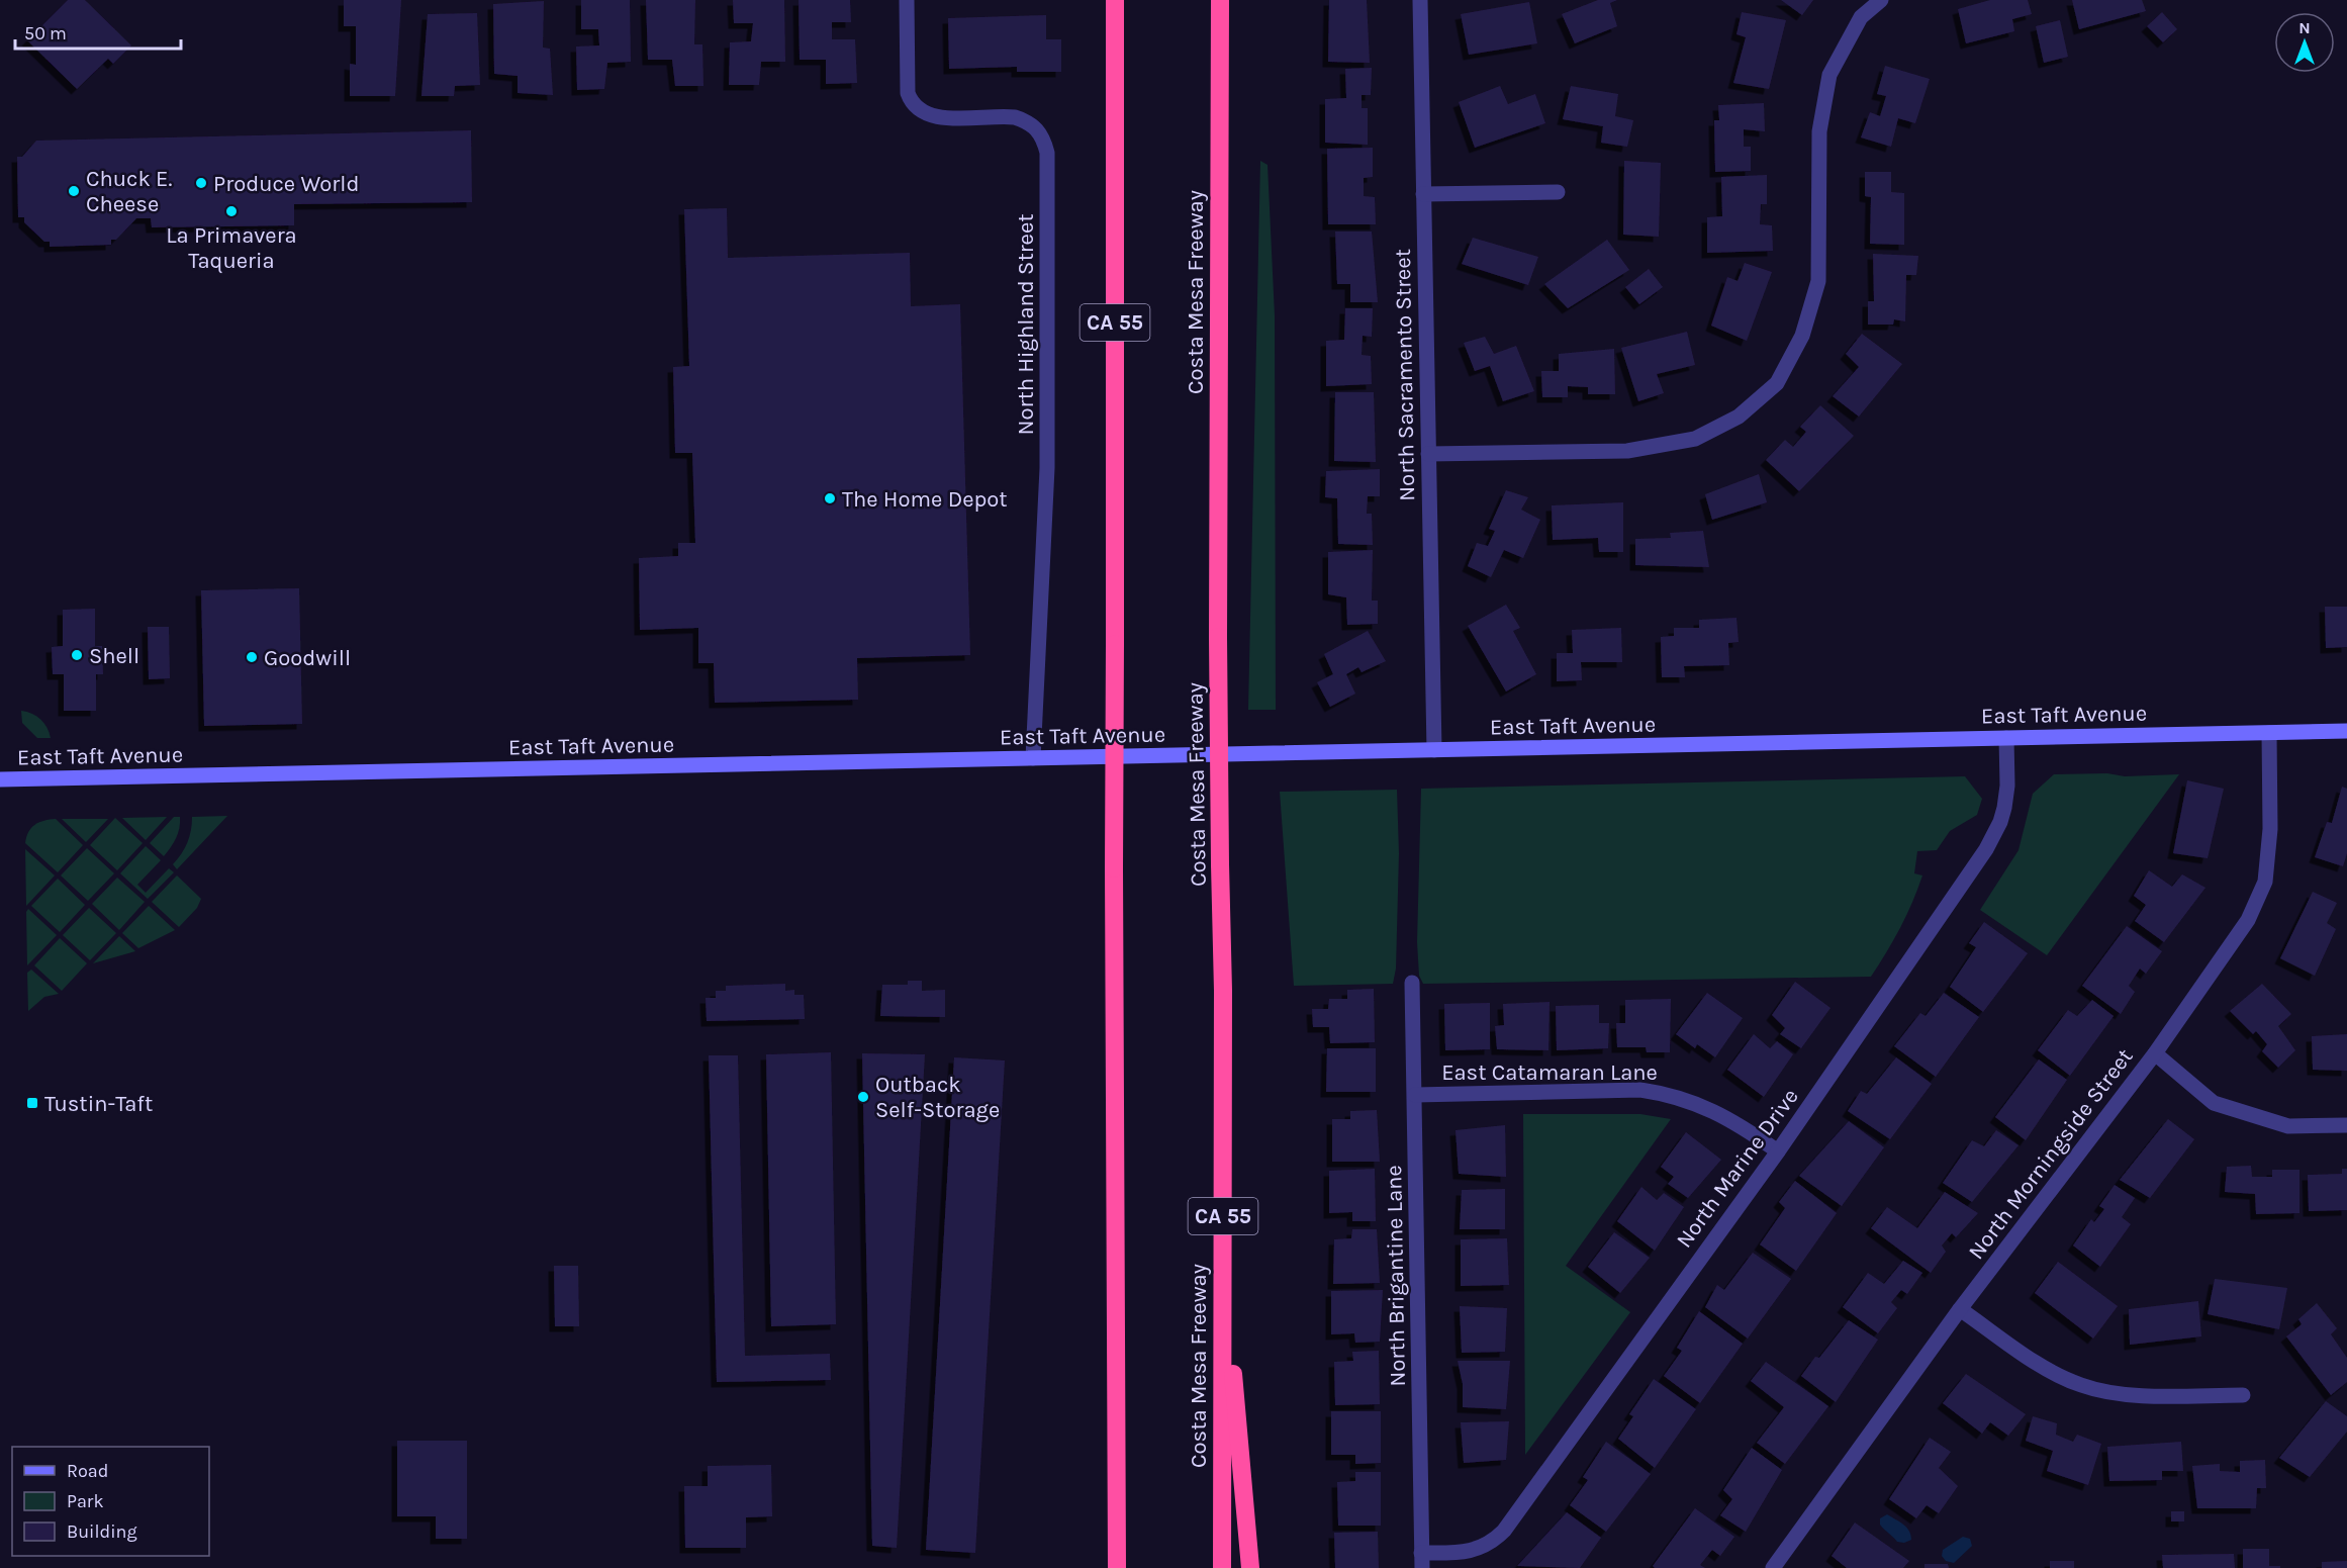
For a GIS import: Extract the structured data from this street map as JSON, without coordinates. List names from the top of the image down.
{
  "streets": {
    "highway": ["Costa Mesa Freeway", "CA 55"],
    "main road": ["East Taft Avenue"],
    "street": [
      "North Highland Street",
      "North Sacramento Street",
      "East Catamaran Lane",
      "North Morningside Street",
      "North Marine Drive",
      "North Brigantine Lane"
    ]
  },
  "crossings": [
    ["North Highland Street", "East Taft Avenue"],
    ["North Sacramento Street", "East Taft Avenue"],
    ["East Taft Avenue", "North Morningside Street"],
    ["East Taft Avenue", "North Marine Drive"],
    ["East Catamaran Lane", "North Marine Drive"],
    ["East Catamaran Lane", "North Brigantine Lane"],
    ["North Marine Drive", "North Brigantine Lane"]
  ],
  "places": {
    "other": [
      "Produce World",
      "Chuck E. Cheese",
      "La Primavera Taqueria",
      "The Home Depot",
      "Shell",
      "Goodwill",
      "Outback Self-Storage"
    ],
    "transit": ["Tustin-Taft"]
  },
  "legend": ["Road", "Park", "Building"],
  "scale_bar": "50 m",
  "north": "top"
}
